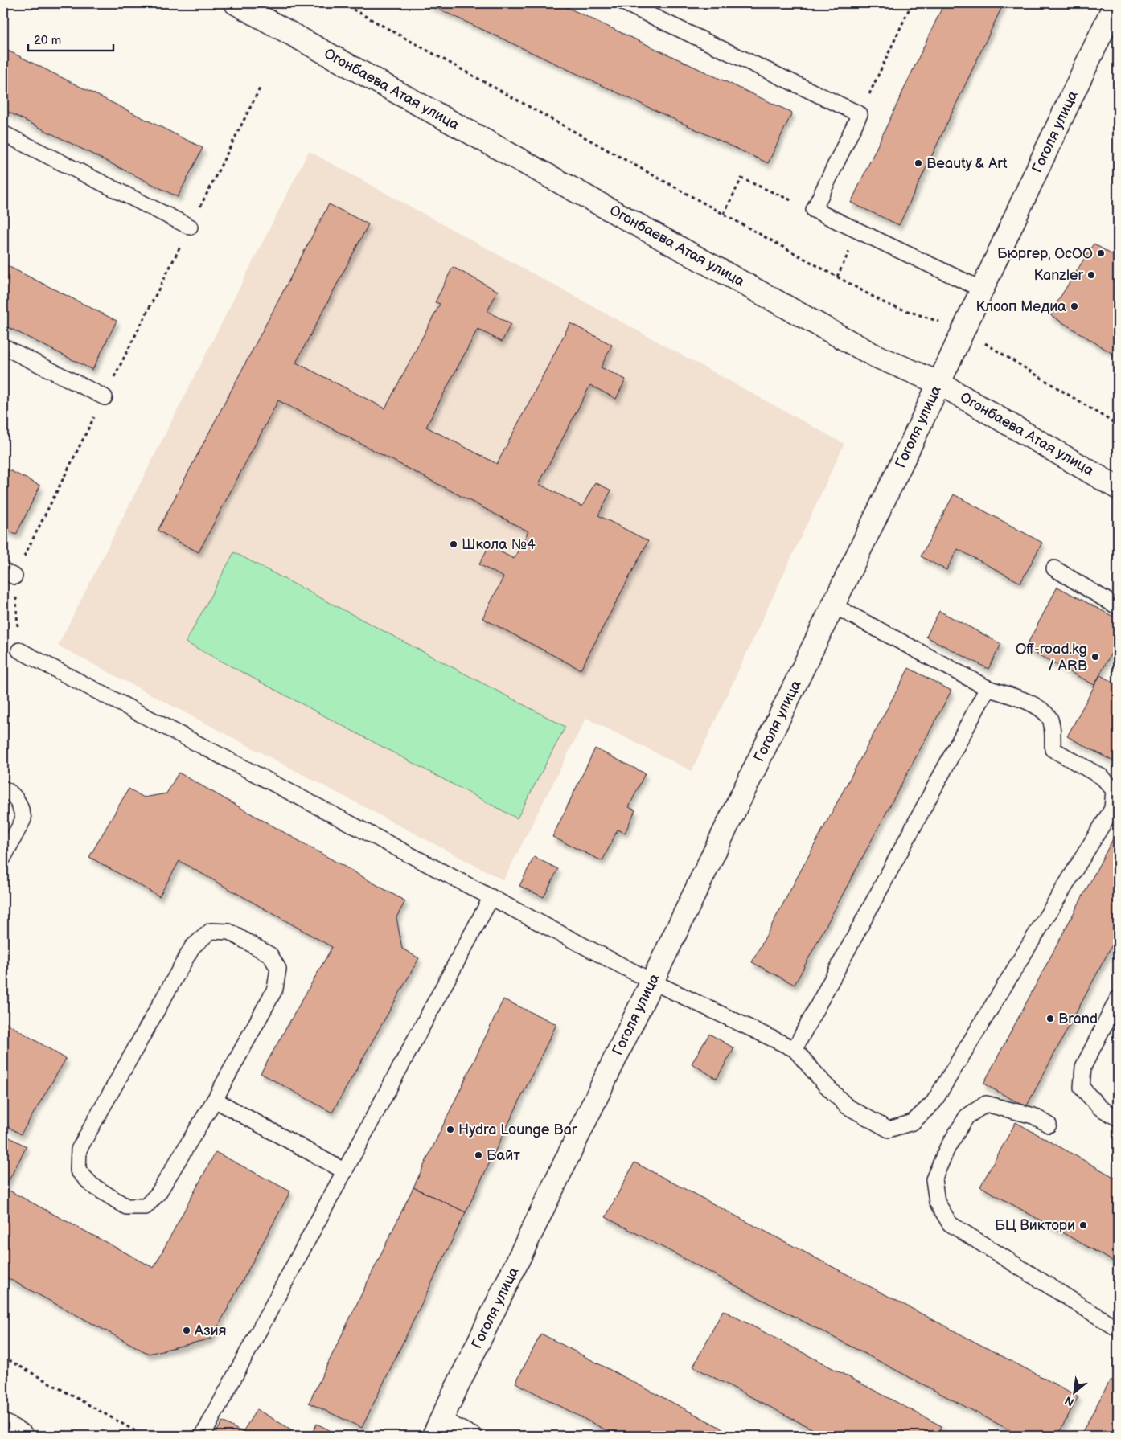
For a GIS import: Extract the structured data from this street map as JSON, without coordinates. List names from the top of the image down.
{
  "streets": {
    "street": ["Огонбаева Атая улица", "Гоголя улица"]
  },
  "crossings": [
    ["Огонбаева Атая улица", "Гоголя улица"]
  ],
  "places": [
    "Beauty & Art",
    "Бюргер, ОсОО",
    "Kanzler",
    "Клооп Медиа",
    "Школа №4",
    "Off-road.kg / ARB",
    "Brand",
    "Hydra Lounge Bar",
    "Байт",
    "БЦ Виктори",
    "Азия"
  ],
  "scale_bar": "20 m",
  "north": "bottom left"
}
